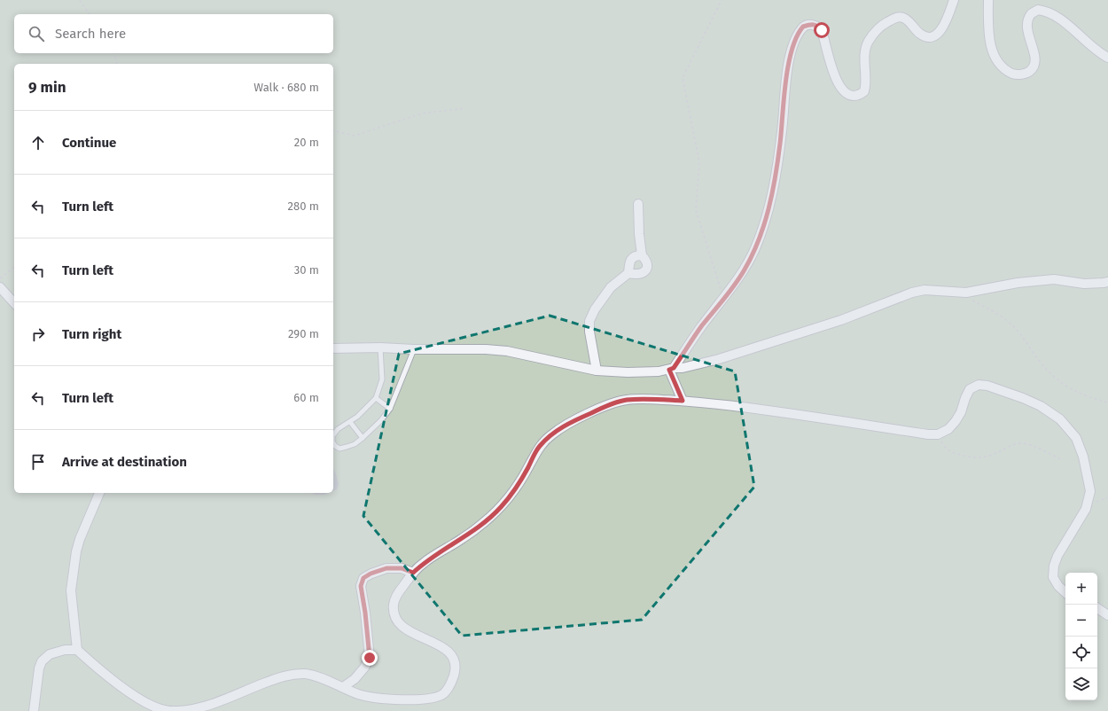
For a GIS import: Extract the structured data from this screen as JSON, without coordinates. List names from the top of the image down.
{
  "page": {
    "search": "Search here",
    "heading": ["9 min", "Walk · 680 m"],
    "list": [
      ["Continue", "20 m"],
      ["Turn left", "280 m"],
      ["Turn left", "30 m"],
      ["Turn right", "290 m"],
      ["Turn left", "60 m"],
      "Arrive at destination"
    ],
    "map_buttons": ["+", "−"]
  }
}
